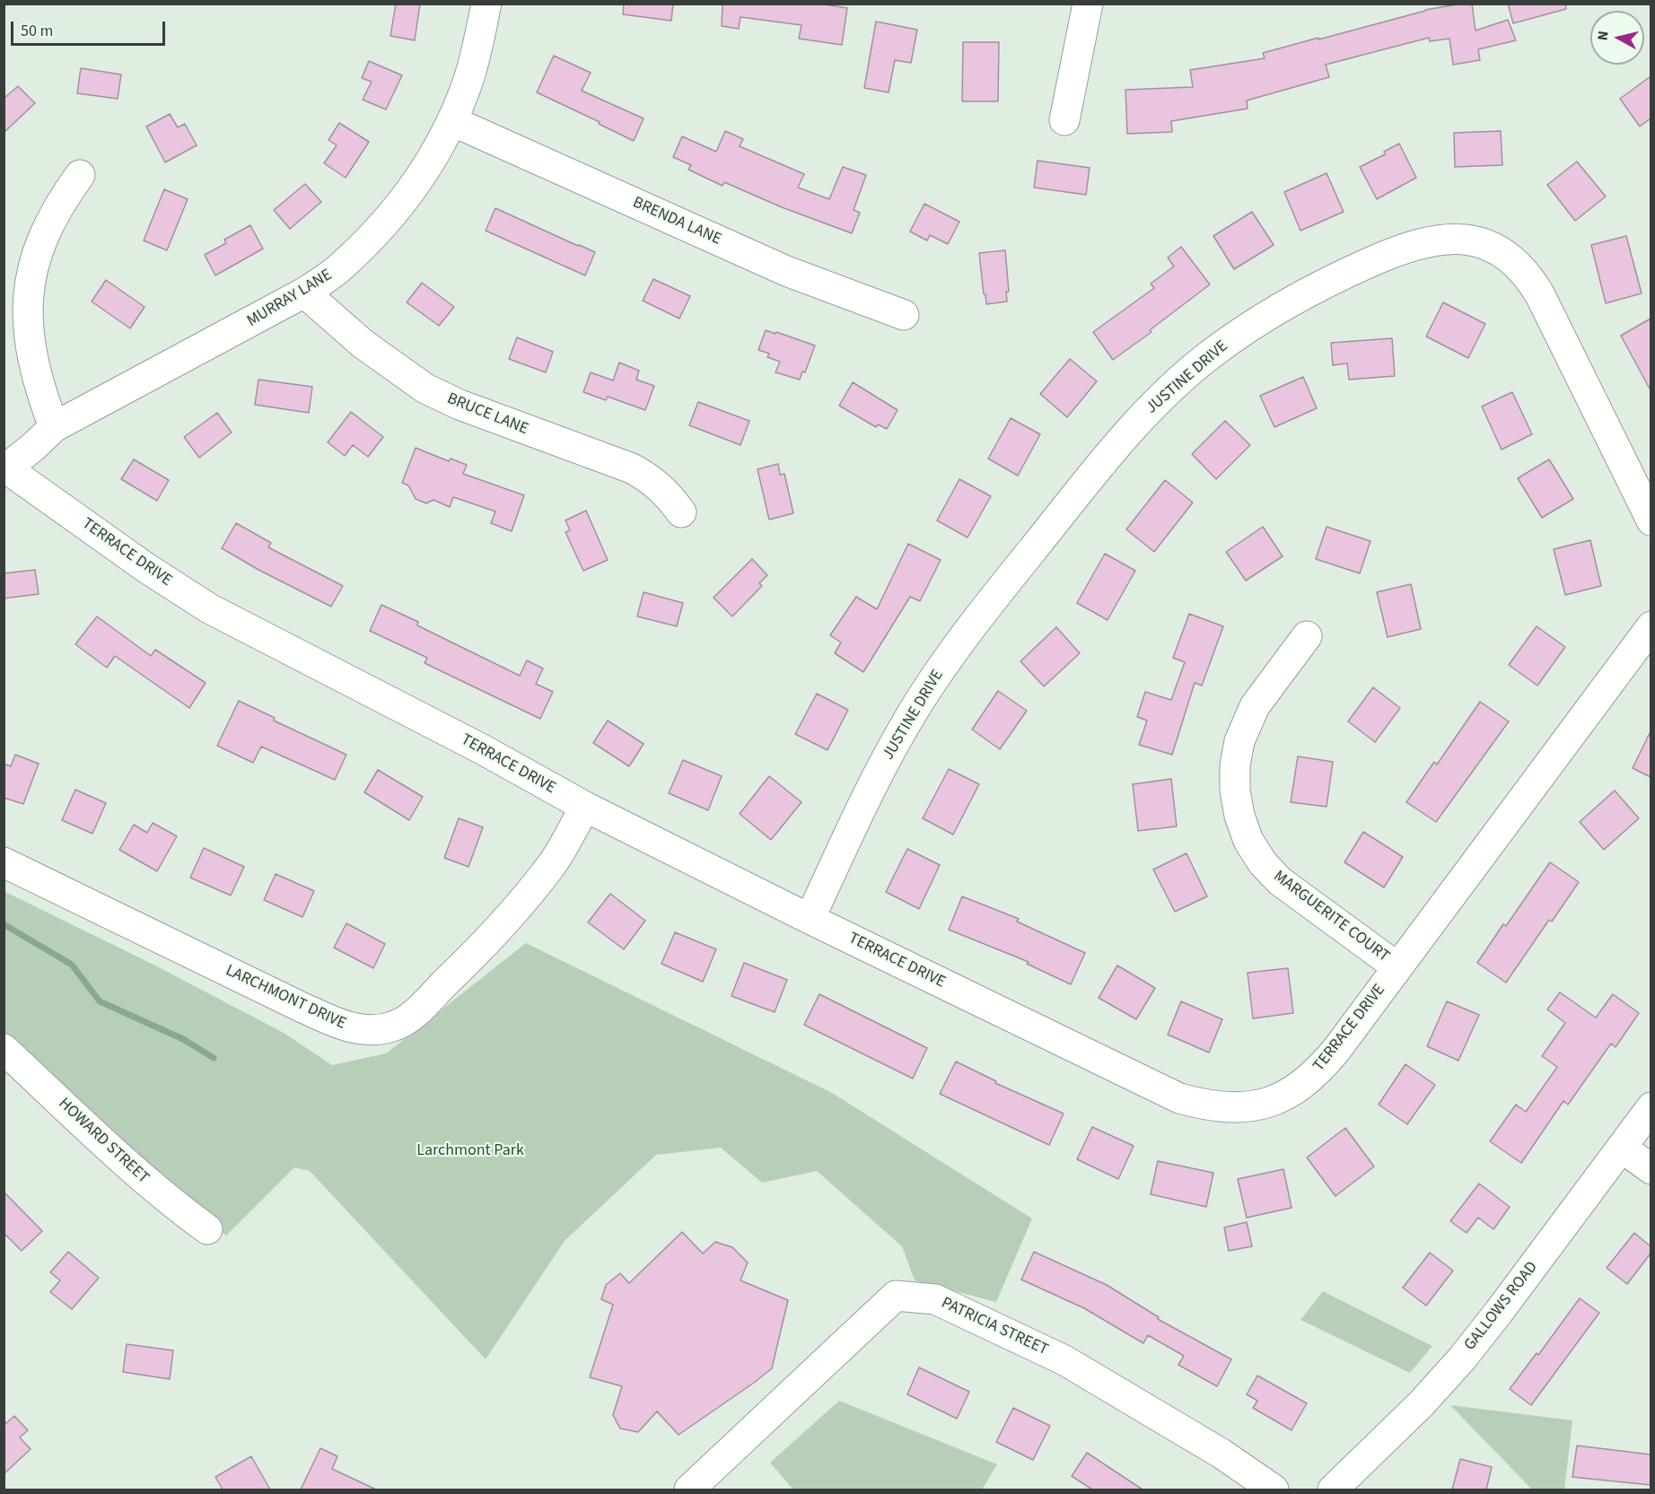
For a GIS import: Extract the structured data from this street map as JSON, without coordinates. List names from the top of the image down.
{
  "streets": {
    "street": [
      "BRENDA LANE",
      "MURRAY LANE",
      "JUSTINE DRIVE",
      "BRUCE LANE",
      "TERRACE DRIVE",
      "MARGUERITE COURT",
      "LARCHMONT DRIVE",
      "HOWARD STREET",
      "GALLOWS ROAD",
      "PATRICIA STREET"
    ]
  },
  "crossings": [
    ["BRENDA LANE", "MURRAY LANE"],
    ["MURRAY LANE", "BRUCE LANE"],
    ["MURRAY LANE", "TERRACE DRIVE"],
    ["JUSTINE DRIVE", "TERRACE DRIVE"],
    ["TERRACE DRIVE", "MARGUERITE COURT"],
    ["TERRACE DRIVE", "LARCHMONT DRIVE"]
  ],
  "parks": ["Larchmont Park"],
  "scale_bar": "50 m",
  "north": "left"
}
